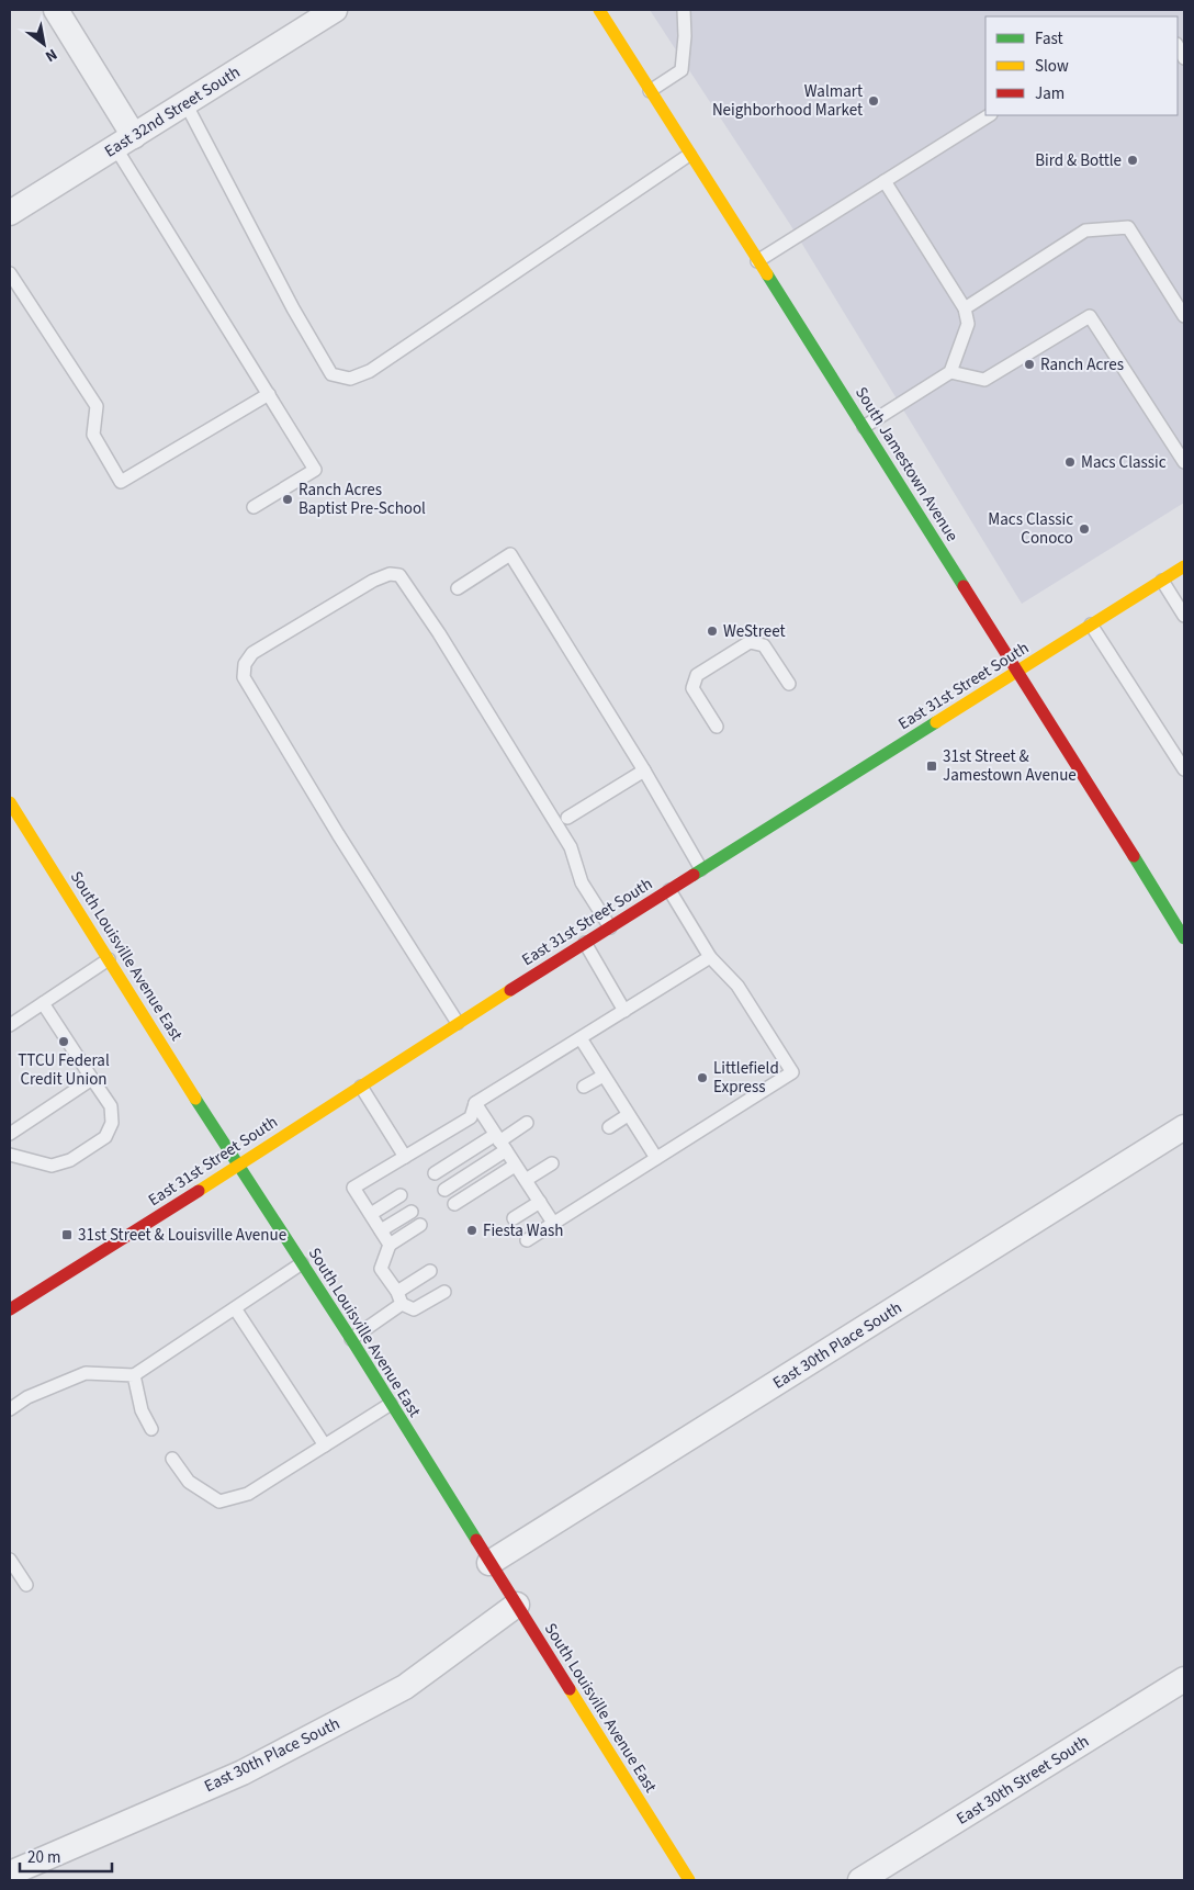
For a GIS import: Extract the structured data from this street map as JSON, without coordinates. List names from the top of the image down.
{
  "streets": {
    "street": [
      "East 32nd Street South",
      "South Jamestown Avenue",
      "East 31st Street South",
      "South Louisville Avenue East",
      "East 30th Place South",
      "East 30th Street South"
    ]
  },
  "crossings": [
    ["South Jamestown Avenue", "East 31st Street South"],
    ["East 31st Street South", "South Louisville Avenue East"],
    ["South Louisville Avenue East", "East 30th Place South"]
  ],
  "places": {
    "other": [
      "Walmart Neighborhood Market",
      "Bird & Bottle",
      "Ranch Acres",
      "Macs Classic",
      "Ranch Acres Baptist Pre-School",
      "Macs Classic Conoco",
      "WeStreet",
      "TTCU Federal Credit Union",
      "Littlefield Express",
      "Fiesta Wash"
    ],
    "transit": ["31st Street & Jamestown Avenue", "31st Street & Louisville Avenue"]
  },
  "legend": ["Fast", "Slow", "Jam"],
  "scale_bar": "20 m",
  "north": "bottom right"
}
